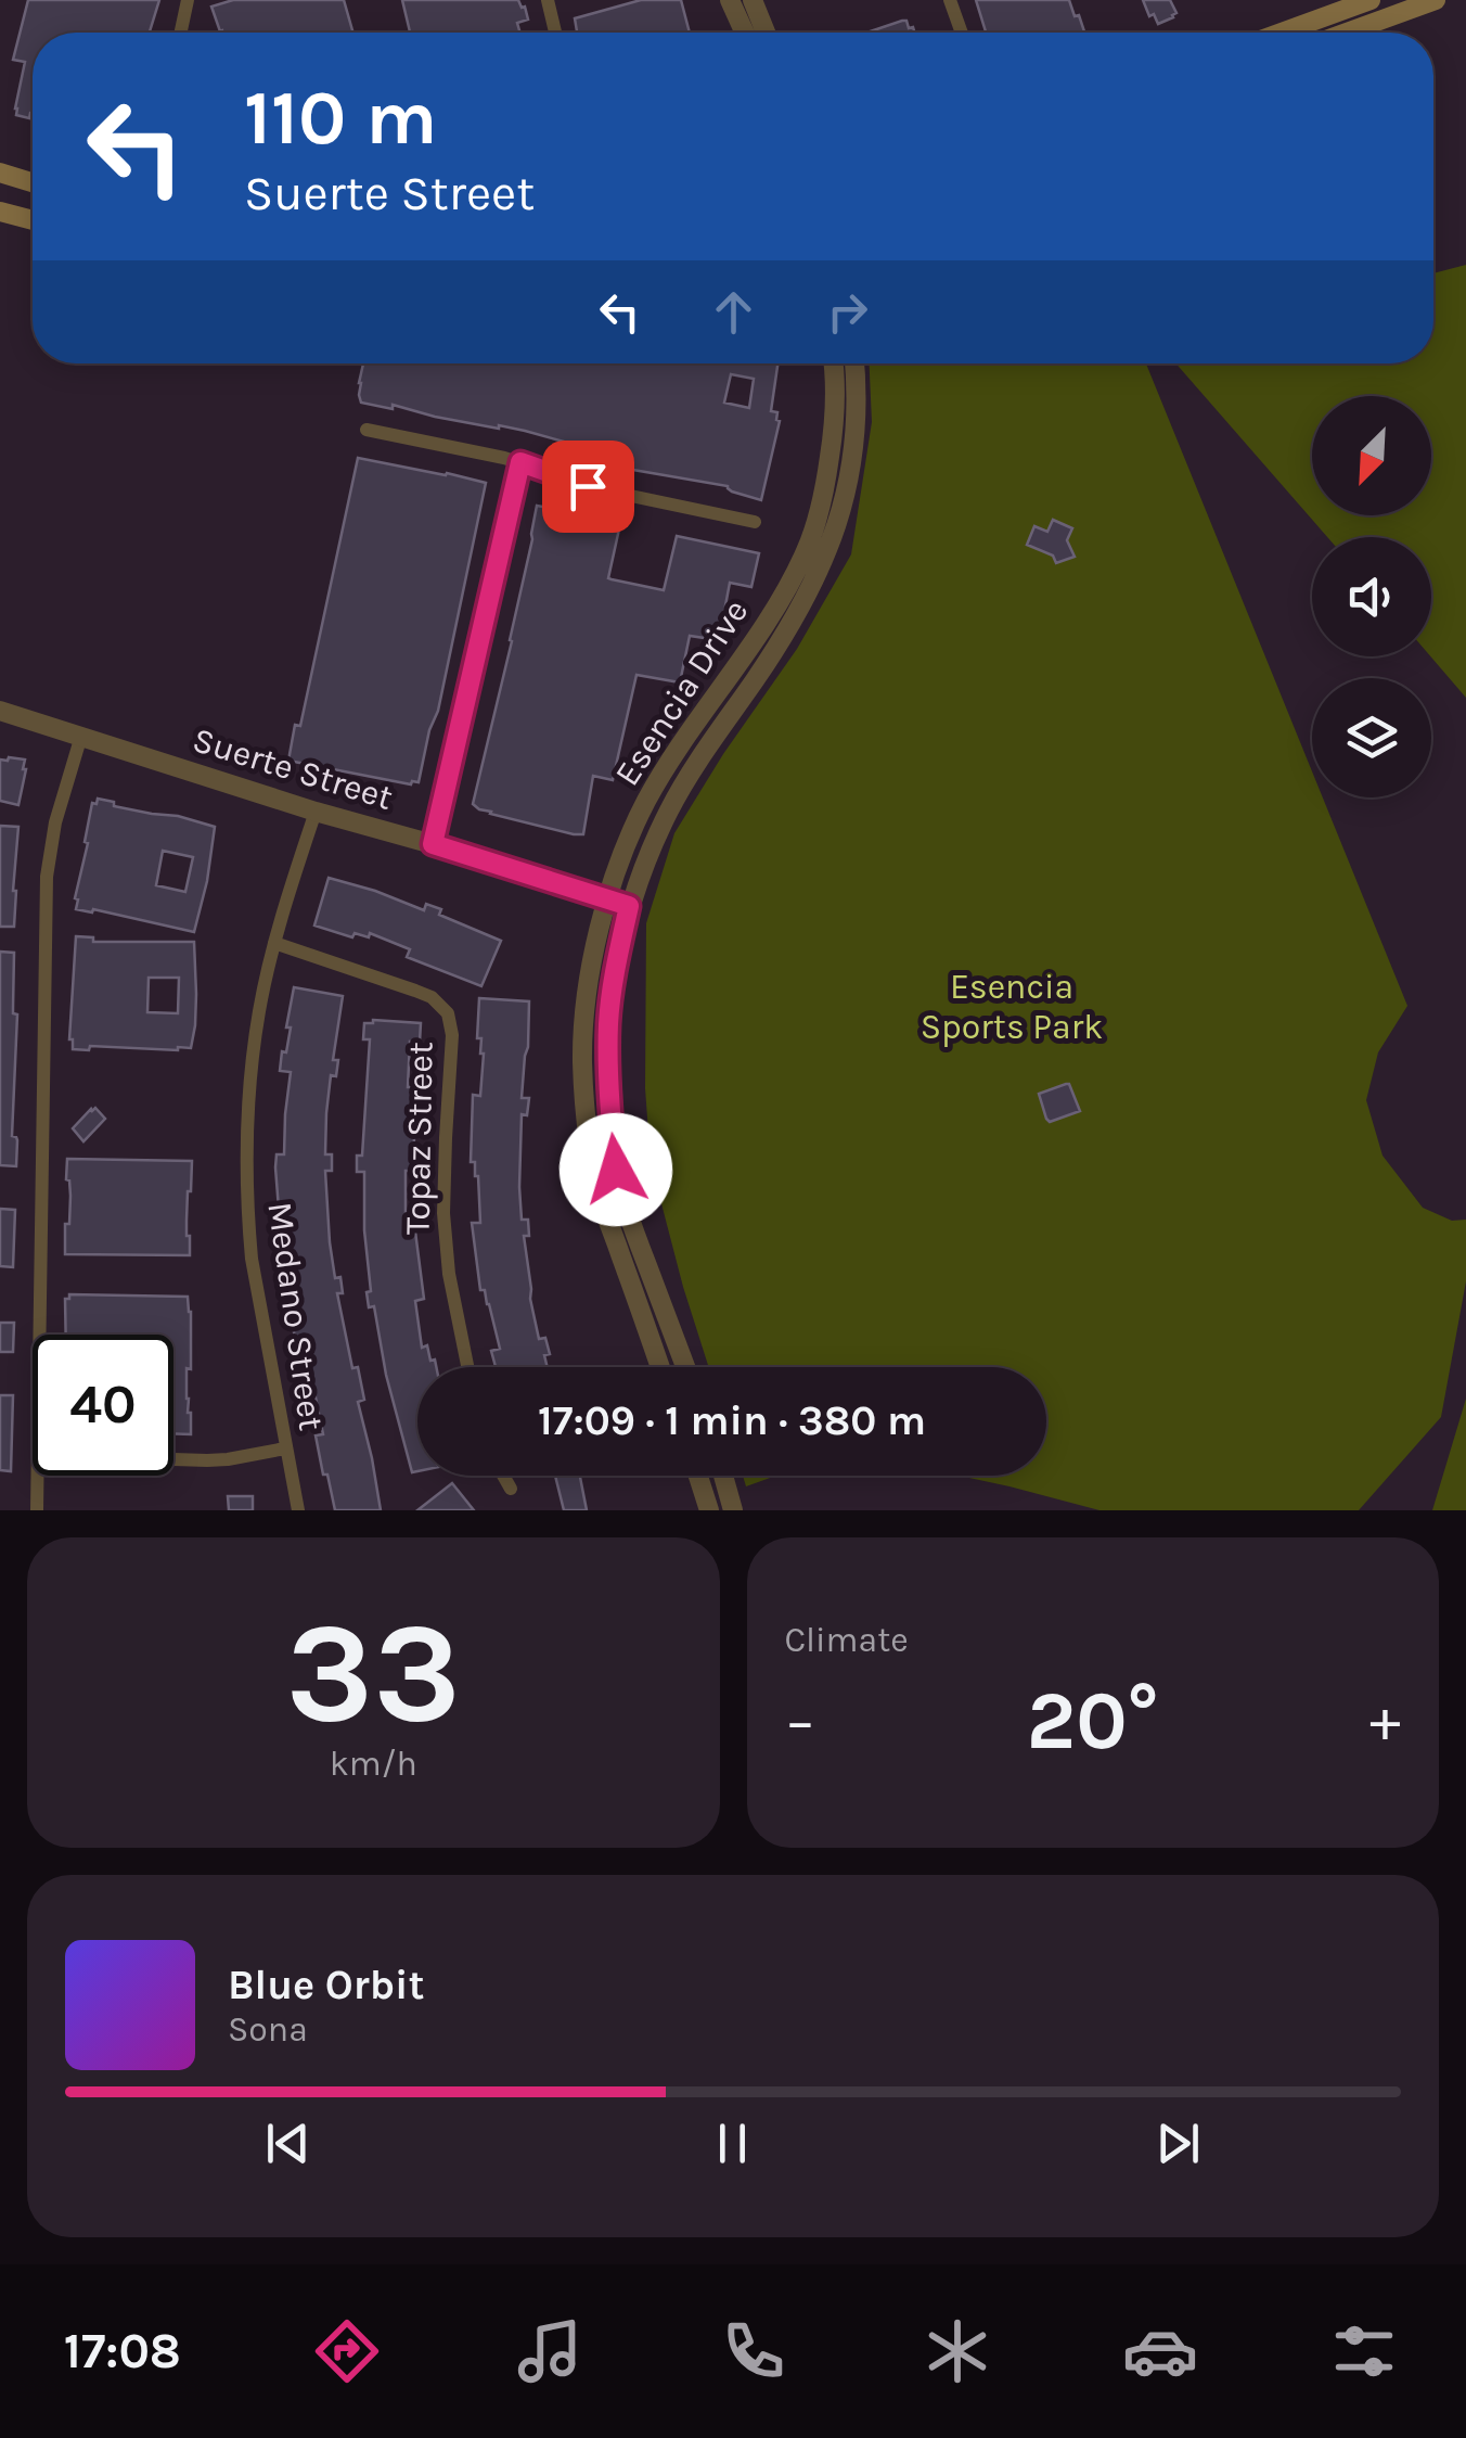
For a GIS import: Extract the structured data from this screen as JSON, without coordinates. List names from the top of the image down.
{
  "streets": {
    "street": [
      "Esencia Drive",
      "Suerte Street",
      "Topaz Street",
      "Medano Street"
    ]
  },
  "crossings": [
    ["Esencia Drive", "Suerte Street"],
    ["Suerte Street", "Medano Street"],
    ["Topaz Street", "Medano Street"]
  ],
  "parks": ["Esencia Sports Park"],
  "north": "bottom left",
  "page": {
    "turn": ["110 m", "Suerte Street"],
    "limit": "40",
    "trip": "17:09 · 1 min · 380 m",
    "tile": [
      ["33", "km/h"],
      "Climate"
    ],
    "heat": ["−", "20°", "+"],
    "song": ["Blue Orbit", "Sona"],
    "tabs": "17:08"
  }
}
